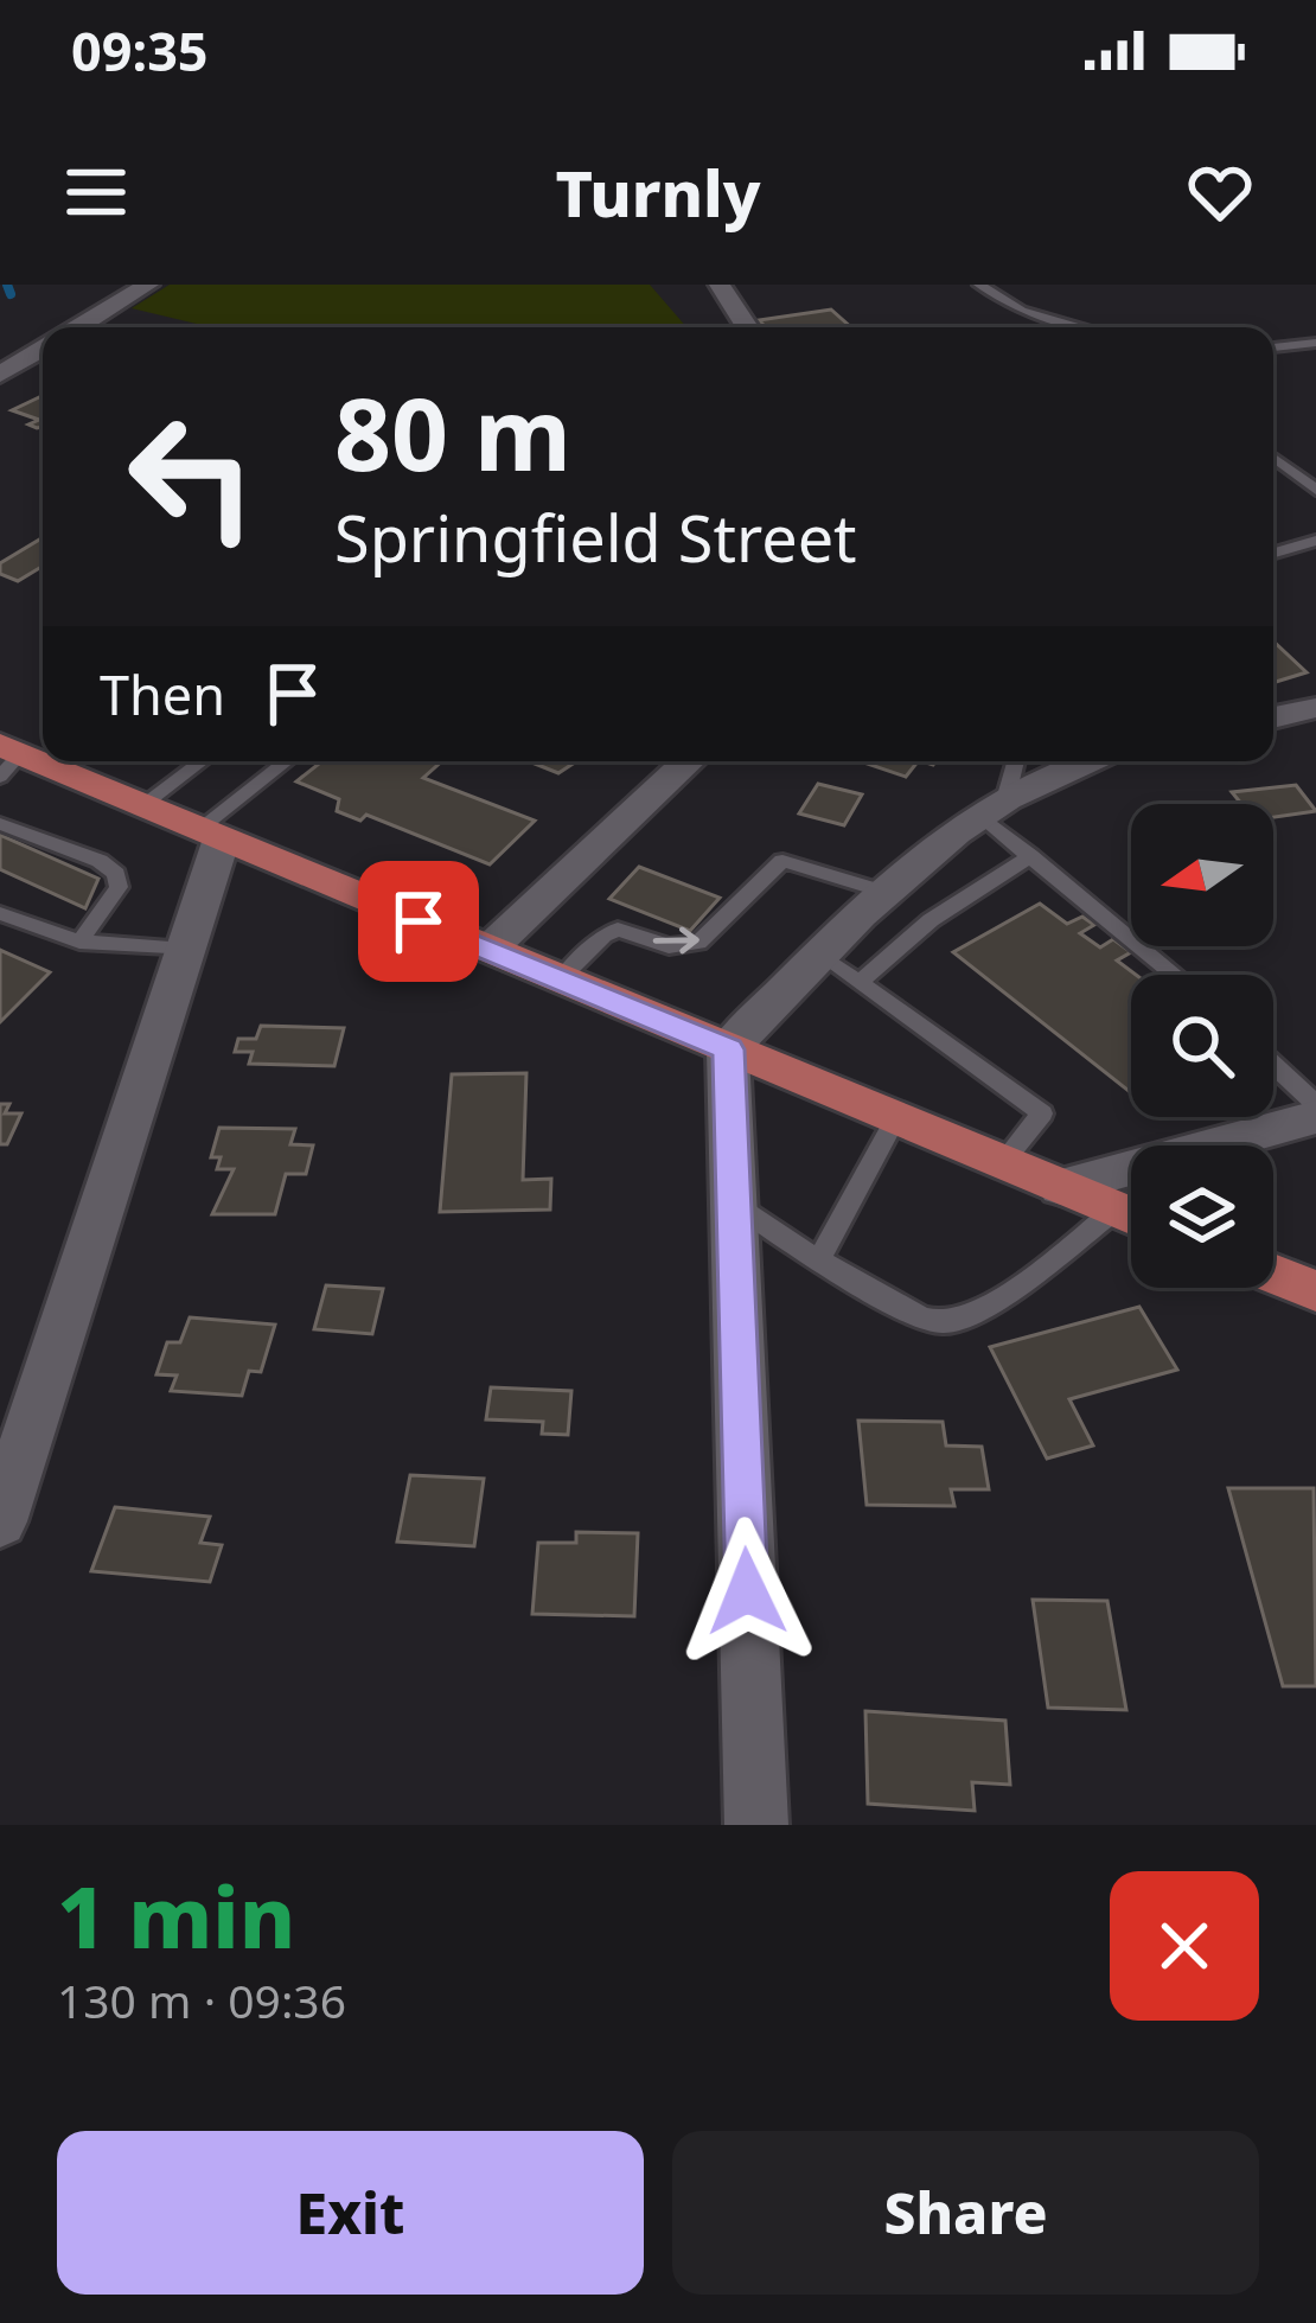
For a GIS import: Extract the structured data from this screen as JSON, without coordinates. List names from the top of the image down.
{
  "north": "left",
  "page": {
    "status": "09:35",
    "header": "Turnly",
    "turn": ["80 m", "Springfield Street"],
    "then": "Then",
    "heading": ["1 min", "130 m · 09:36"],
    "buttons": ["Exit", "Share"]
  }
}
